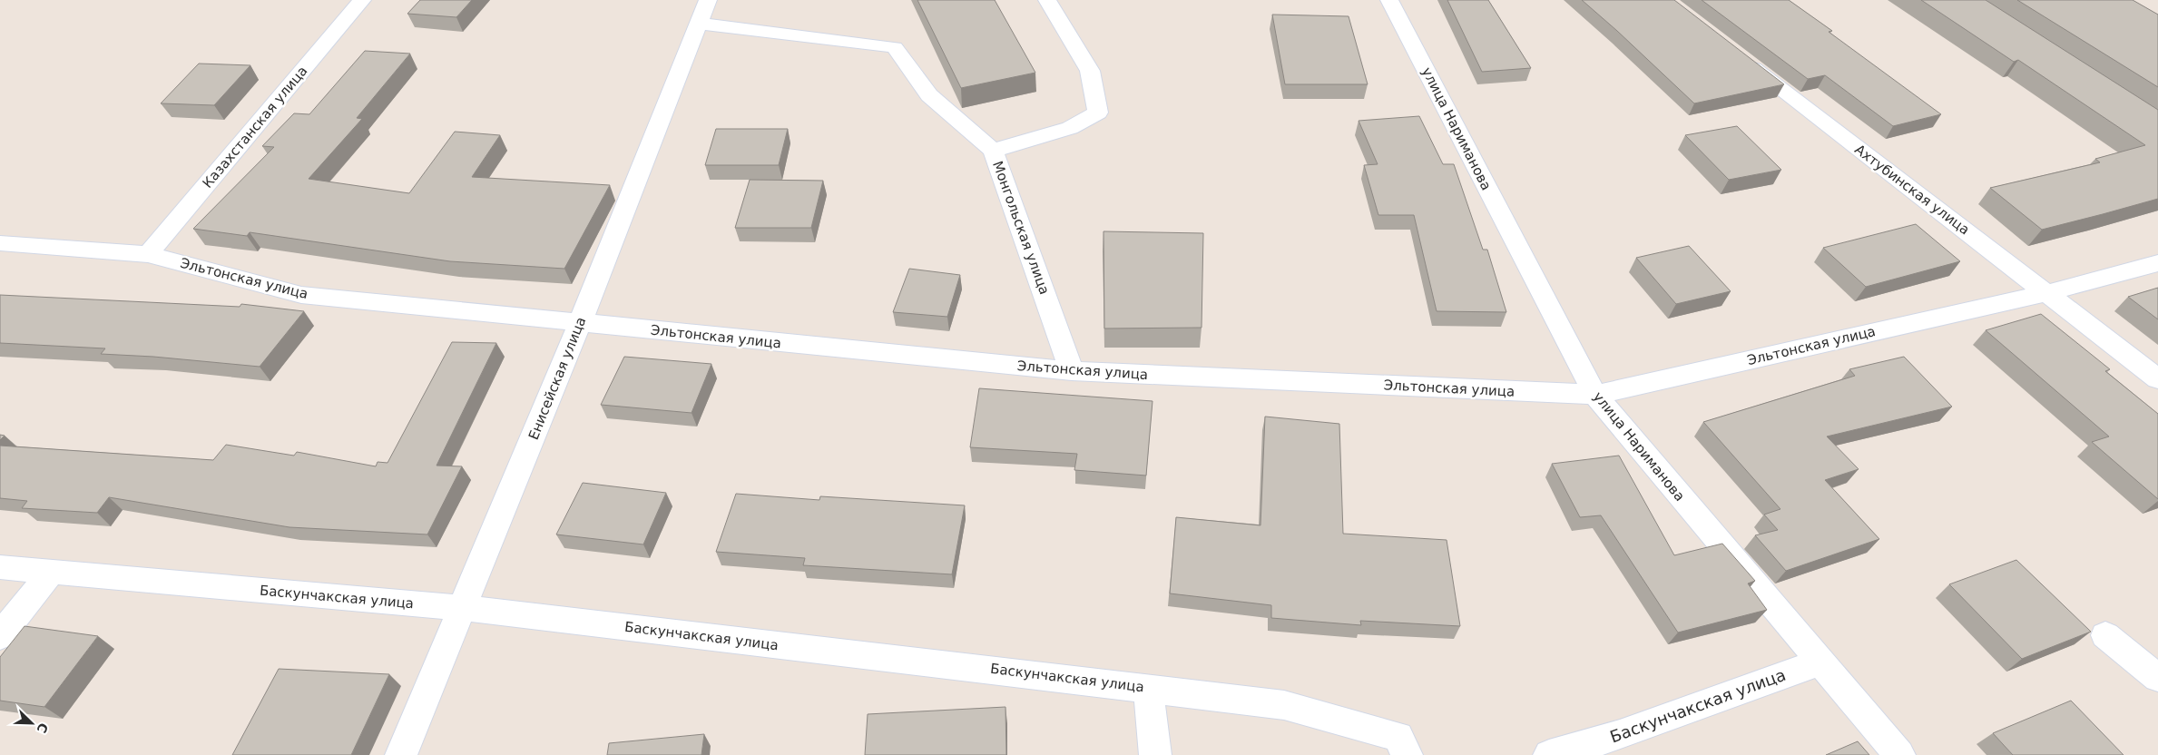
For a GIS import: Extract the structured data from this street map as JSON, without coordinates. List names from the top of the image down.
{
  "streets": {
    "street": [
      "Казахстанская улица",
      "улица Нариманова",
      "Ахтубинская улица",
      "Монгольская улица",
      "Эльтонская улица",
      "Енисейская улица",
      "Баскунчакская улица"
    ]
  },
  "crossings": [
    ["Казахстанская улица", "Эльтонская улица"],
    ["улица Нариманова", "Эльтонская улица"],
    ["улица Нариманова", "Баскунчакская улица"],
    ["Ахтубинская улица", "Эльтонская улица"],
    ["Монгольская улица", "Эльтонская улица"],
    ["Монгольская улица", "Енисейская улица"],
    ["Эльтонская улица", "Енисейская улица"],
    ["Енисейская улица", "Баскунчакская улица"]
  ],
  "north": "bottom right"
}
